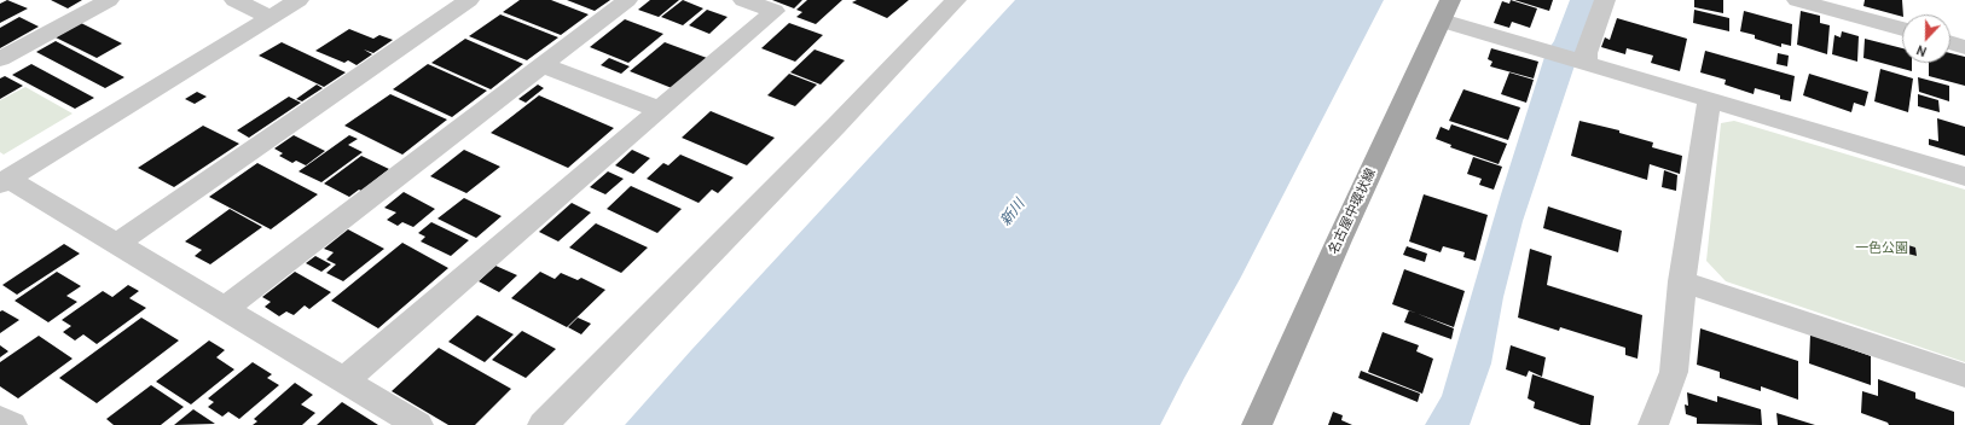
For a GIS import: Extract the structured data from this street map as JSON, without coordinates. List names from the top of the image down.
{
  "streets": {
    "main road": ["名古屋中環状線"]
  },
  "water": ["新川"],
  "parks": ["一色公園"],
  "north": "bottom"
}
